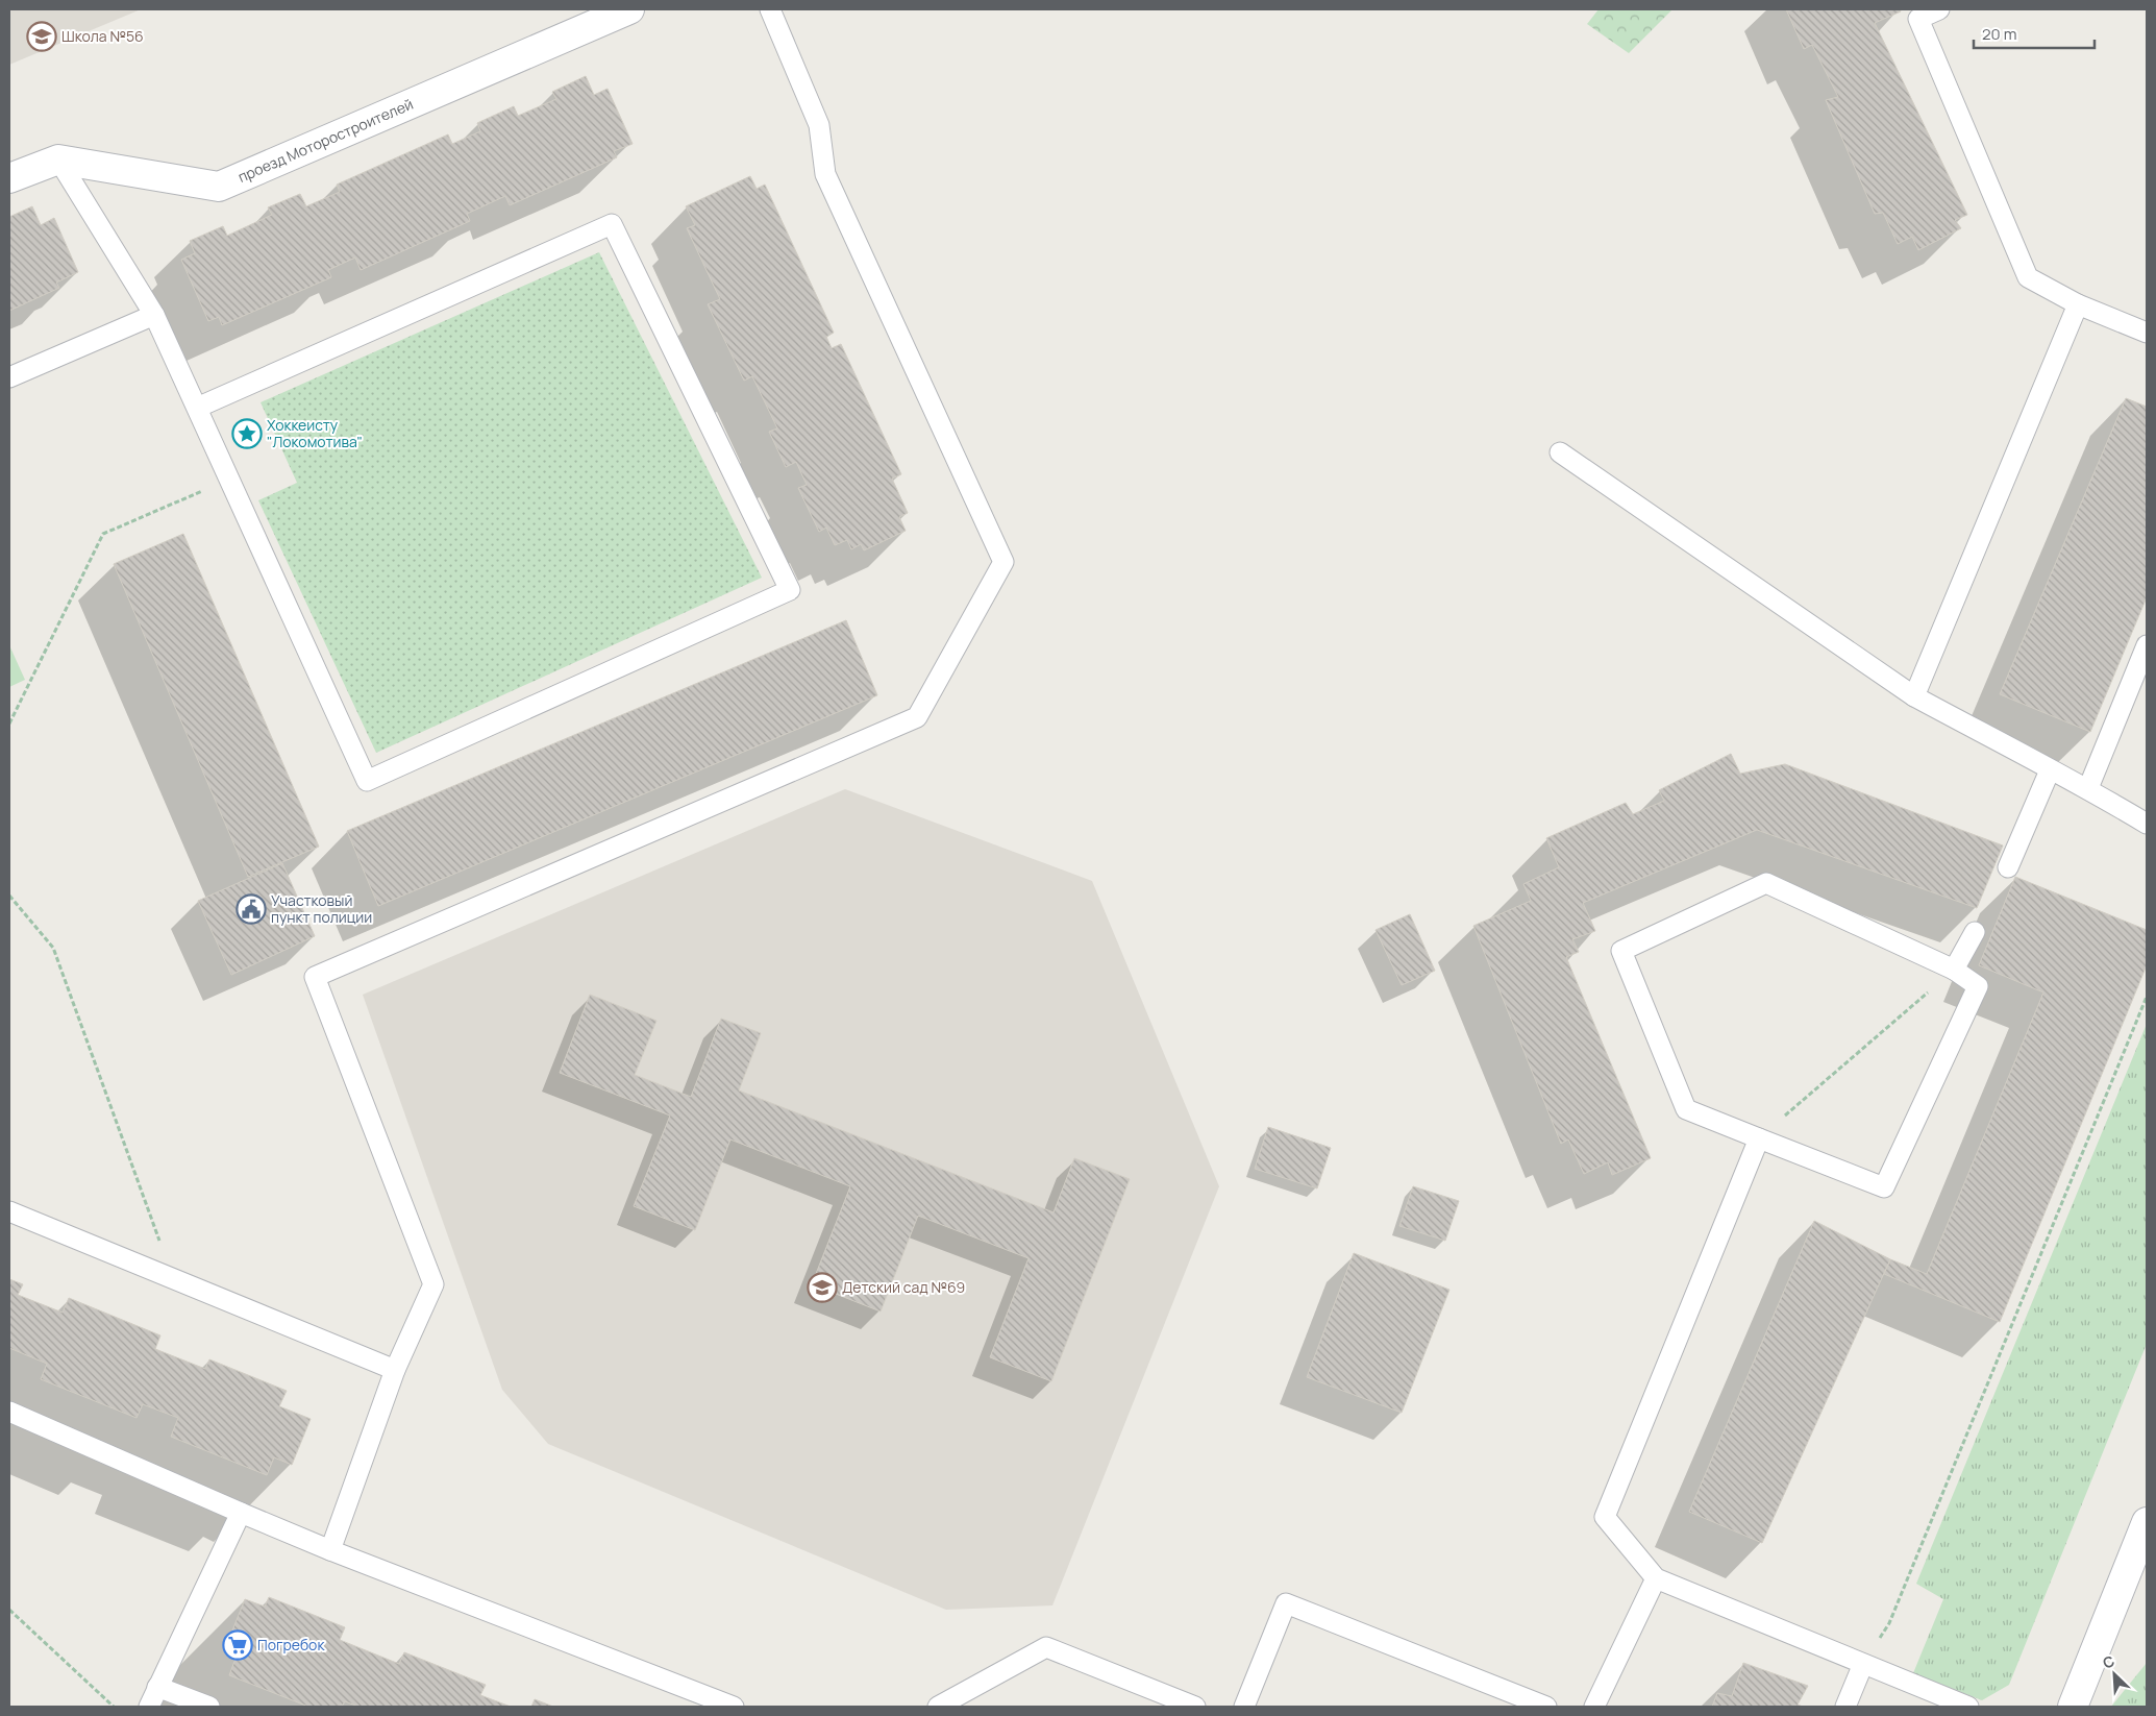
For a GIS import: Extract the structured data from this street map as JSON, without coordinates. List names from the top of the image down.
{
  "streets": {
    "street": ["проезд Моторостроителей"]
  },
  "places": {
    "school or university": ["Школа №56", "Детский сад №69"],
    "place": ["Хоккеисту \"Локомотива\""],
    "public building": ["Участковый пункт полиции"],
    "supermarket": ["Погребок"]
  },
  "scale_bar": "20 m",
  "north": "top left"
}
